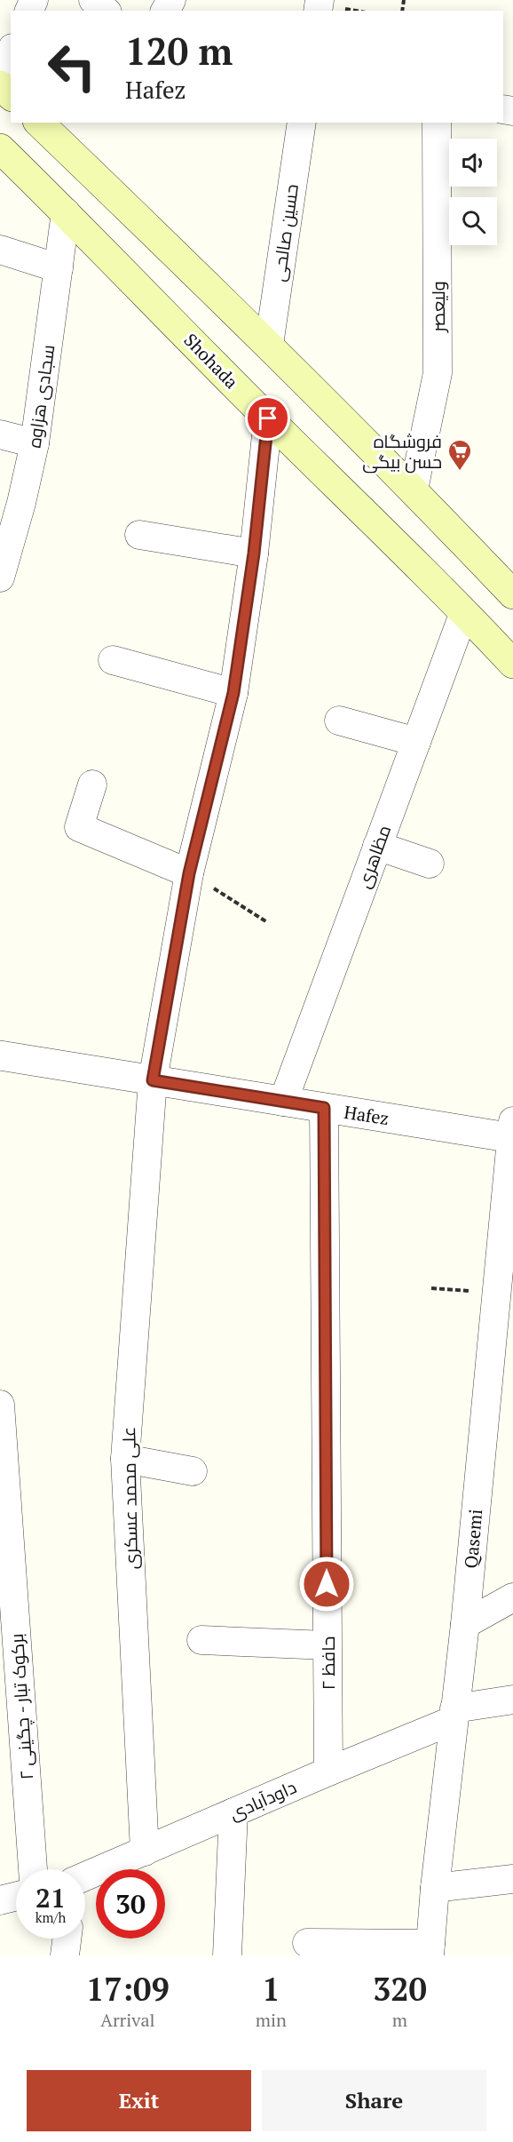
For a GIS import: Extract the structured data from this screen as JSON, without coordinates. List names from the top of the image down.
{
  "streets": {
    "main road": ["Shohada"],
    "street": [
      "حسین صالحی",
      "ولیعصر",
      "سجادی هزاوه",
      "مظاهری",
      "Hafez",
      "علی محمد عسکری",
      "Qasemi",
      "حافظ ۲",
      "برکوک تبار - چگینی ۲",
      "داودآبادی"
    ]
  },
  "crossings": [
    ["Shohada", "سجادی هزاوه"],
    ["Shohada", "مظاهری"],
    ["Shohada", "علی محمد عسکری"],
    ["مظاهری", "Hafez"],
    ["Hafez", "علی محمد عسکری"],
    ["Hafez", "Qasemi"],
    ["Hafez", "حافظ ۲"],
    ["علی محمد عسکری", "داودآبادی"],
    ["Qasemi", "داودآبادی"],
    ["حافظ ۲", "داودآبادی"]
  ],
  "places": {
    "supermarket": ["فروشگاه حسن بیگی"]
  },
  "page": {
    "turn": ["120 m", "Hafez"],
    "speed": "21 km/h",
    "limit": "30",
    "eta": [
      "17:09",
      "Arrival",
      "1",
      "min",
      "320",
      "m"
    ],
    "buttons": ["Exit", "Share"]
  }
}
